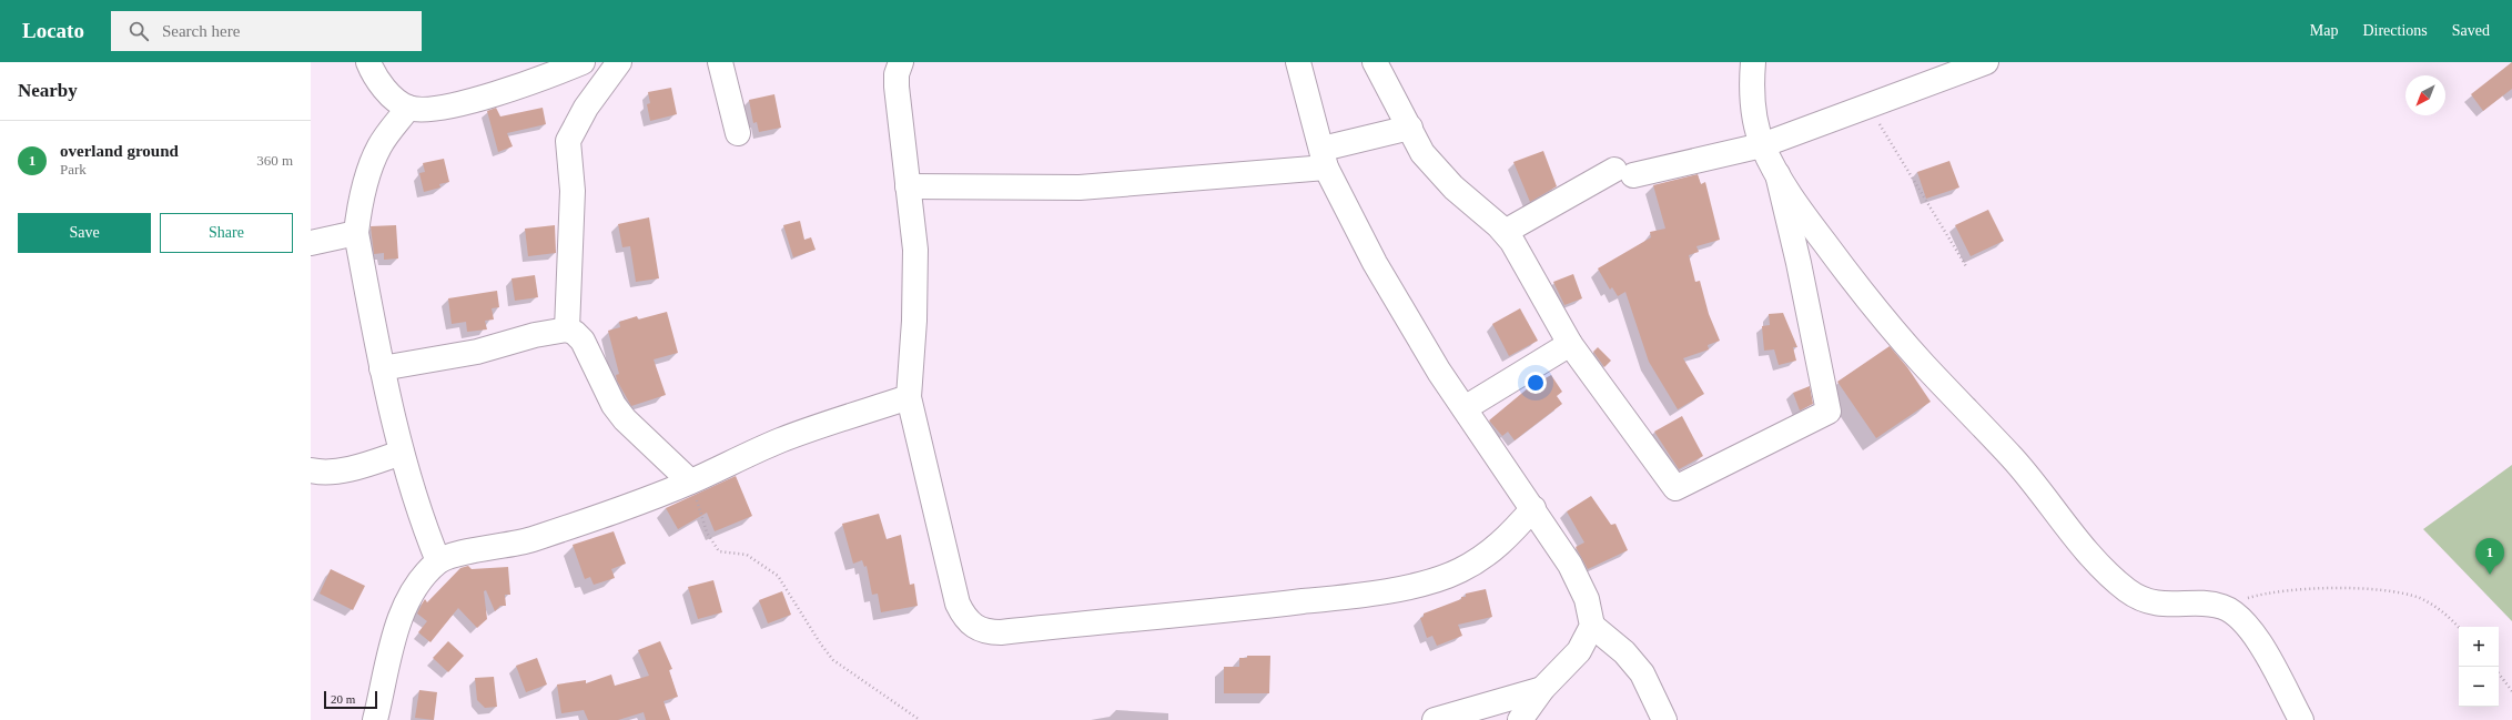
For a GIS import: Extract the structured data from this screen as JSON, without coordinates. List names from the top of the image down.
{
  "scale_bar": "20 m",
  "north": "bottom left",
  "page": {
    "header": "Locato",
    "search": "Search here",
    "nav": ["Map", "Directions", "Saved"],
    "heading": "Nearby",
    "list": [
      {
        "mark": "1",
        "name": "overland ground",
        "note": "Park",
        "value": "360 m"
      }
    ],
    "buttons": ["Save", "Share"],
    "pins": "1",
    "map_buttons": ["+", "−"],
    "scale": "20 m"
  }
}
